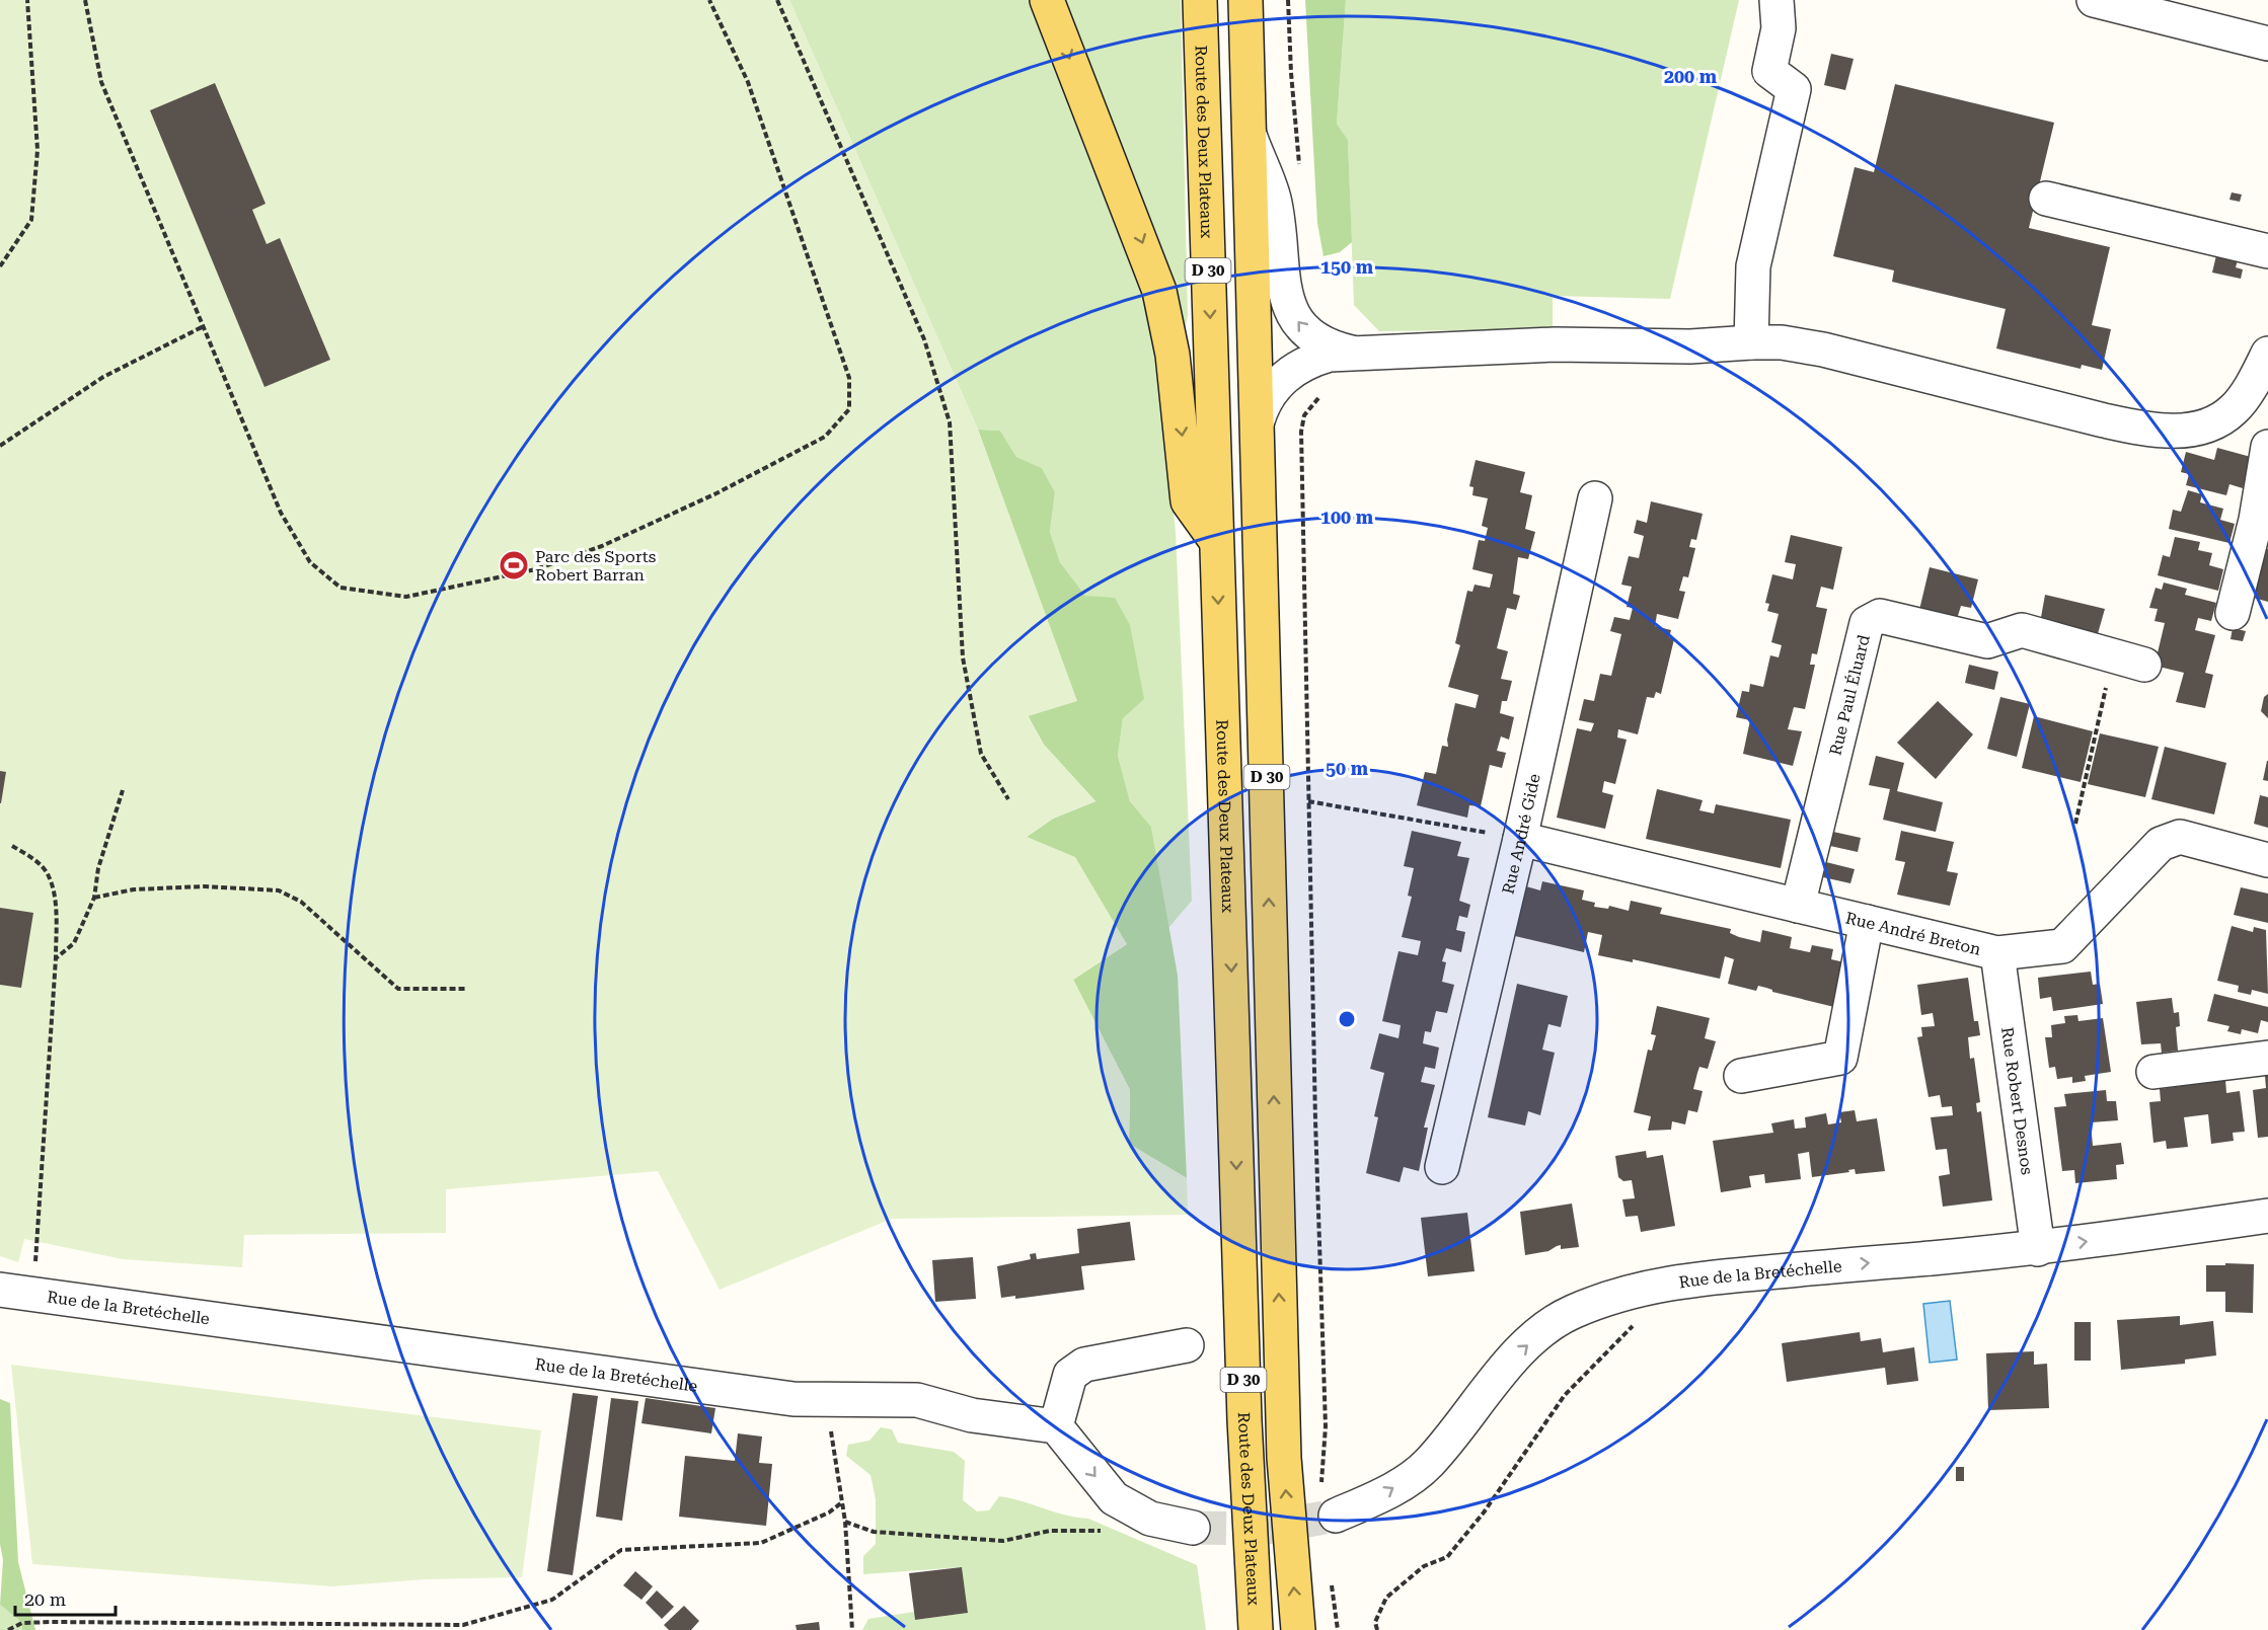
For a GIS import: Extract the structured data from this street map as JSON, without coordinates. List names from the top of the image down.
{
  "streets": {
    "main road": ["Route des Deux Plateaux", "D 30"],
    "street": [
      "Rue Paul Éluard",
      "Rue André Gide",
      "Rue André Breton",
      "Rue Robert Desnos",
      "Rue de la Bretéchelle"
    ]
  },
  "crossings": [
    ["D 30", "Rue de la Bretéchelle"],
    ["Rue Paul Éluard", "Rue André Breton"],
    ["Rue André Gide", "Rue André Breton"],
    ["Rue André Breton", "Rue Robert Desnos"],
    ["Rue Robert Desnos", "Rue de la Bretéchelle"]
  ],
  "one_way": ["Rue de la Bretéchelle"],
  "places": {
    "sports": ["Parc des Sports Robert Barran"]
  },
  "scale_bar": "20 m",
  "rings": [
    "200 m",
    "150 m",
    "100 m",
    "50 m"
  ]
}
